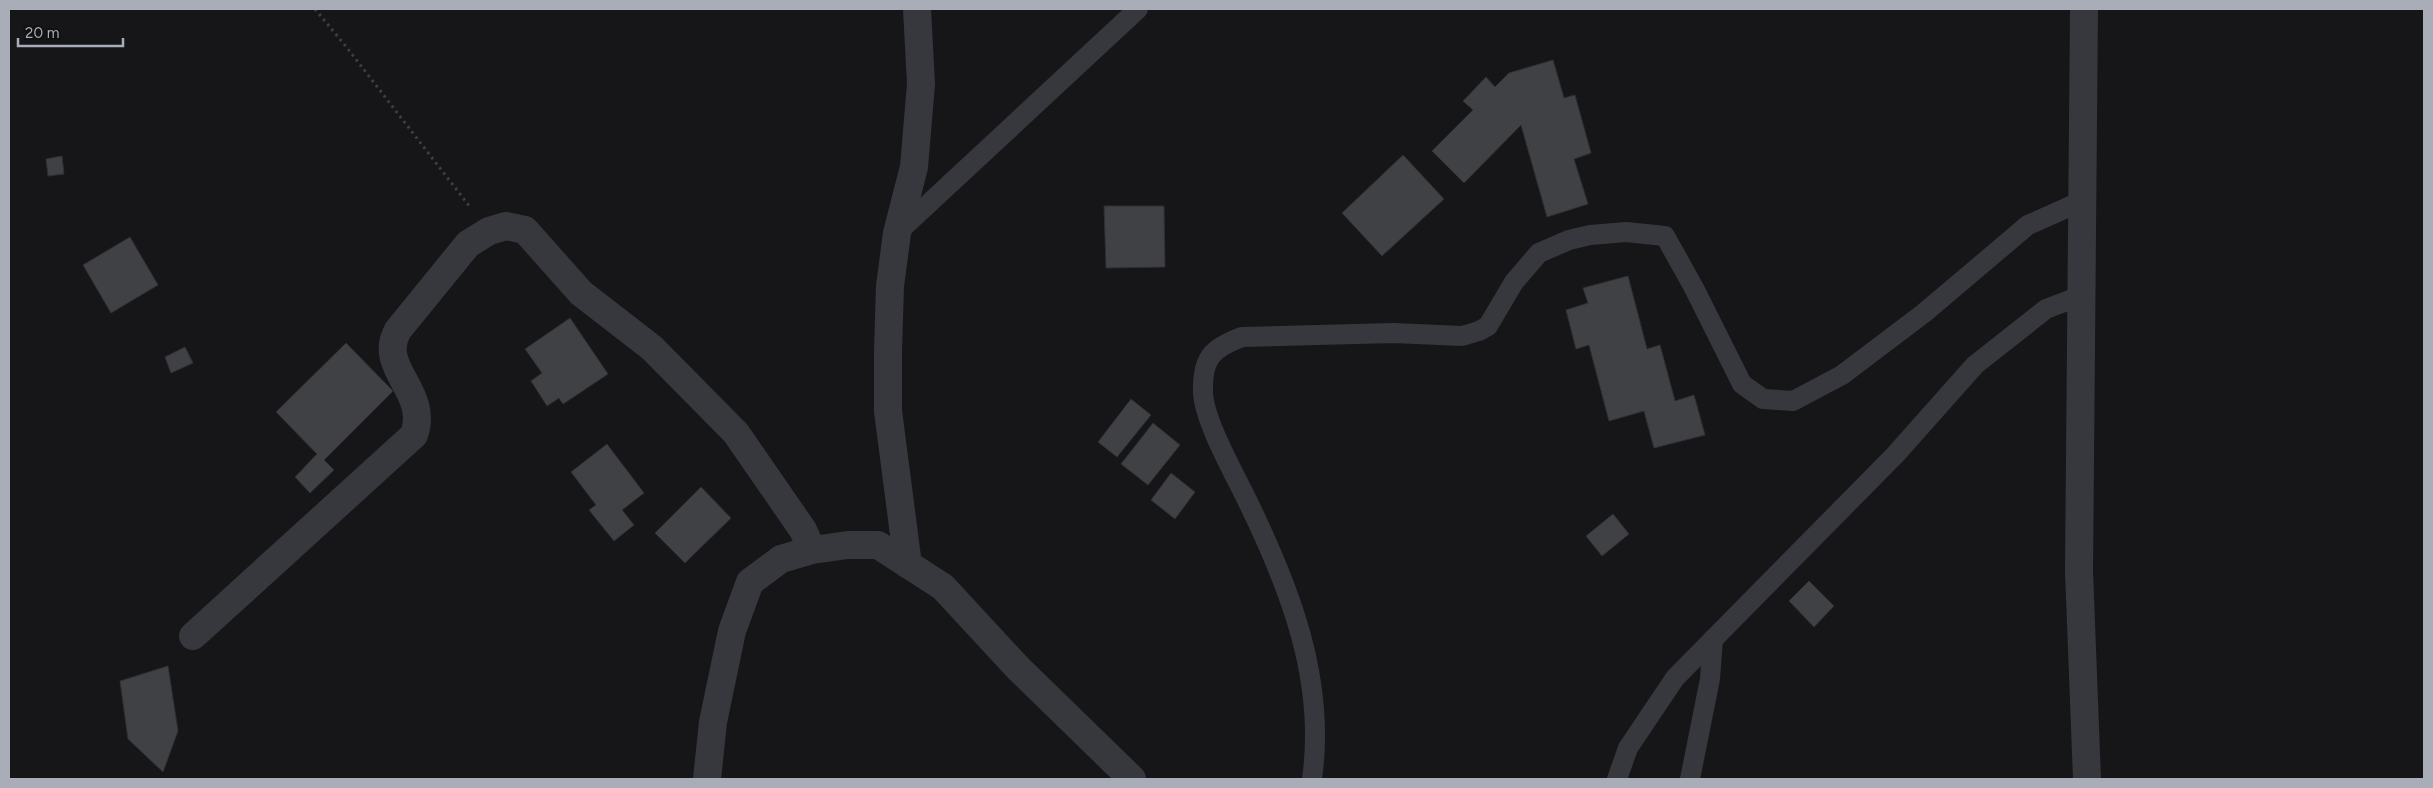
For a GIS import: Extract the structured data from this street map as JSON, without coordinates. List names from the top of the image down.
{
  "scale_bar": "20 m"
}
